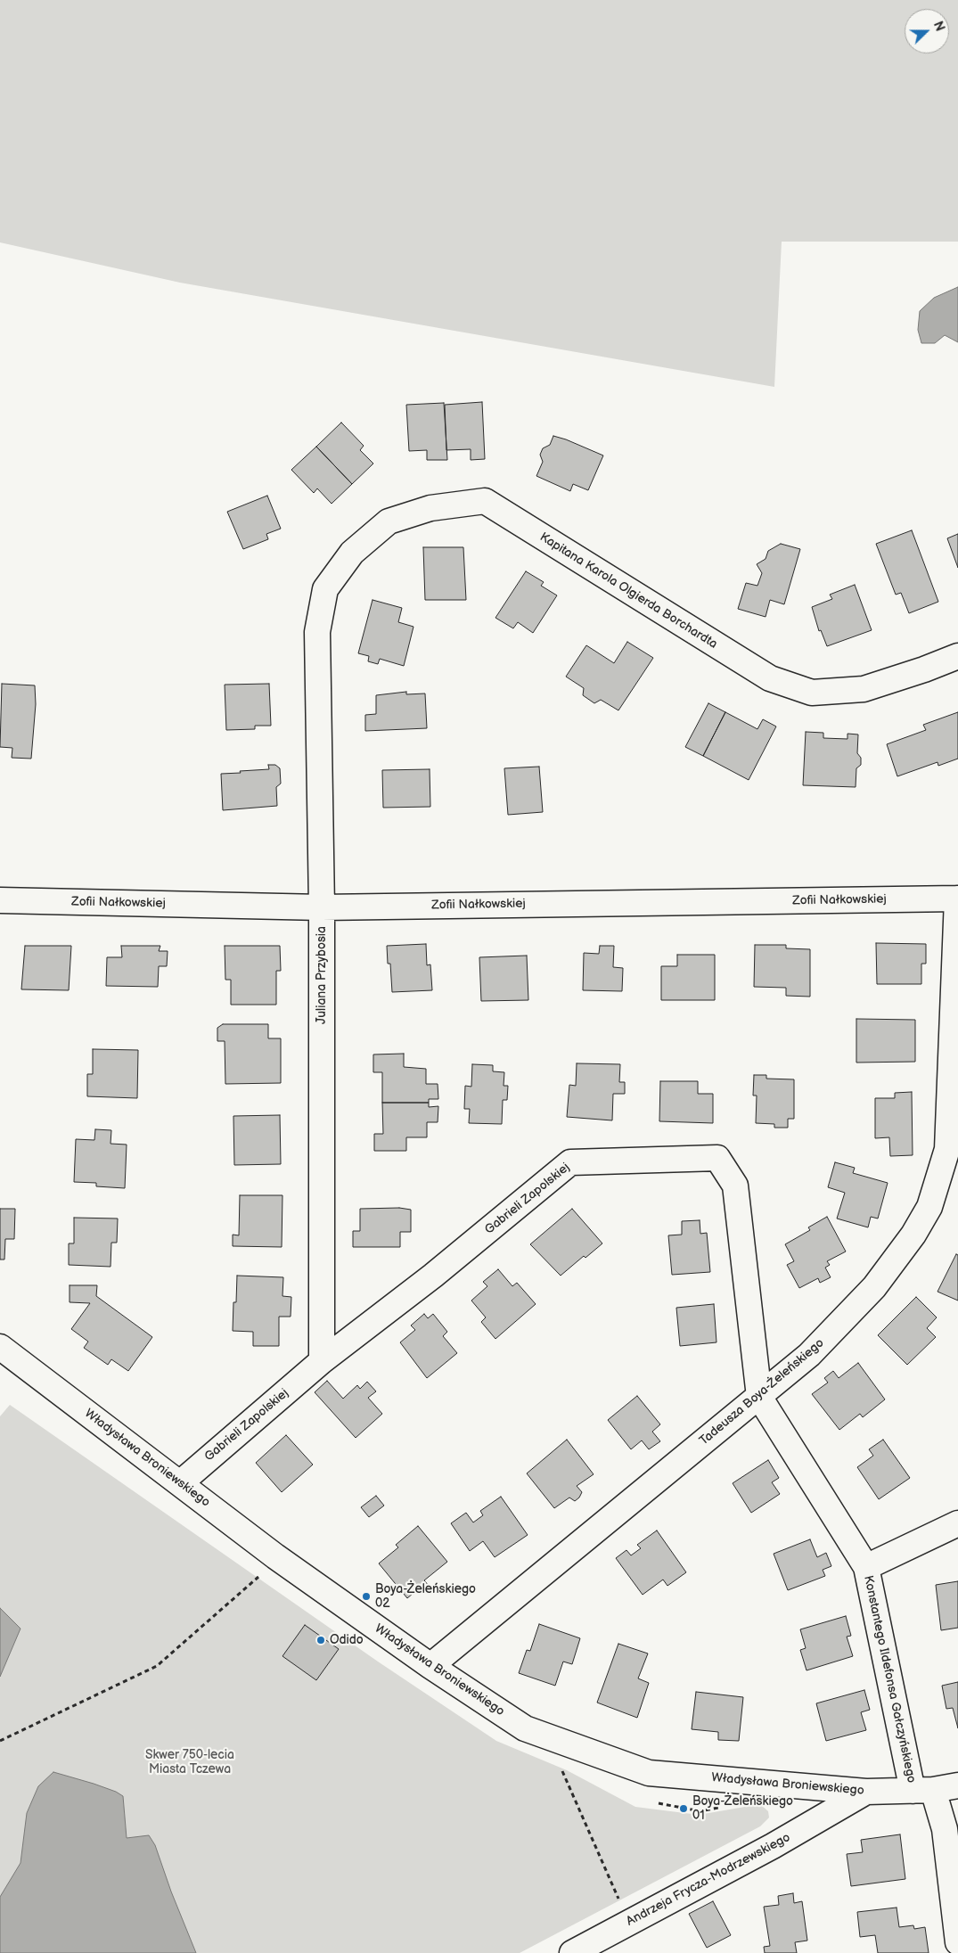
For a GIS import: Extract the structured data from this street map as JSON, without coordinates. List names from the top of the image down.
{
  "streets": {
    "street": [
      "Kapitana Karola Olgierda Borchardta",
      "Zofii Nałkowskiej",
      "Juliana Przybosia",
      "Gabrieli Zapolskiej",
      "Tadeusza Boya-Żeleńskiego",
      "Władysława Broniewskiego",
      "Konstantego Ildefonsa Gałczyńskiego",
      "Andrzeja Frycza-Modrzewskiego"
    ]
  },
  "crossings": [
    ["Kapitana Karola Olgierda Borchardta", "Juliana Przybosia"],
    ["Zofii Nałkowskiej", "Juliana Przybosia"],
    ["Zofii Nałkowskiej", "Tadeusza Boya-Żeleńskiego"],
    ["Juliana Przybosia", "Gabrieli Zapolskiej"],
    ["Gabrieli Zapolskiej", "Tadeusza Boya-Żeleńskiego"],
    ["Gabrieli Zapolskiej", "Władysława Broniewskiego"],
    ["Gabrieli Zapolskiej", "Konstantego Ildefonsa Gałczyńskiego"],
    ["Tadeusza Boya-Żeleńskiego", "Władysława Broniewskiego"],
    ["Tadeusza Boya-Żeleńskiego", "Konstantego Ildefonsa Gałczyńskiego"],
    ["Władysława Broniewskiego", "Konstantego Ildefonsa Gałczyńskiego"],
    ["Władysława Broniewskiego", "Andrzeja Frycza-Modrzewskiego"]
  ],
  "parks": ["Skwer 750-lecia Miasta Tczewa"],
  "places": ["Boya-Żeleńskiego 02", "Odido", "Boya-Żeleńskiego 01"],
  "north": "right"
}
